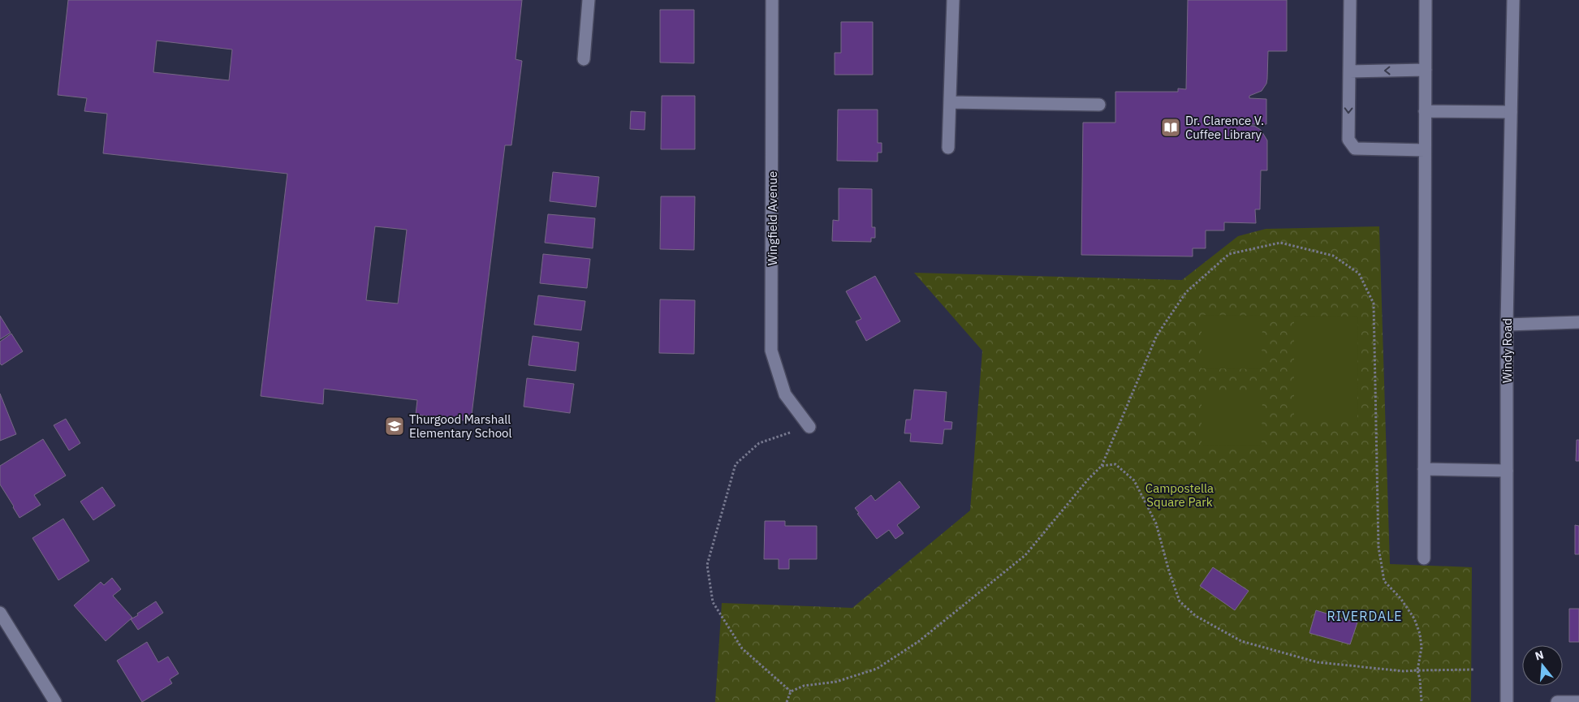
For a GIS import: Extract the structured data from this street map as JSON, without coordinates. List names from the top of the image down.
{
  "streets": {
    "street": ["Wingfield Avenue", "Windy Road"]
  },
  "districts": ["RIVERDALE"],
  "parks": ["Campostella Square Park"],
  "places": {
    "library": ["Dr. Clarence V. Cuffee Library"],
    "school or university": ["Thurgood Marshall Elementary School"]
  },
  "north": "top"
}
